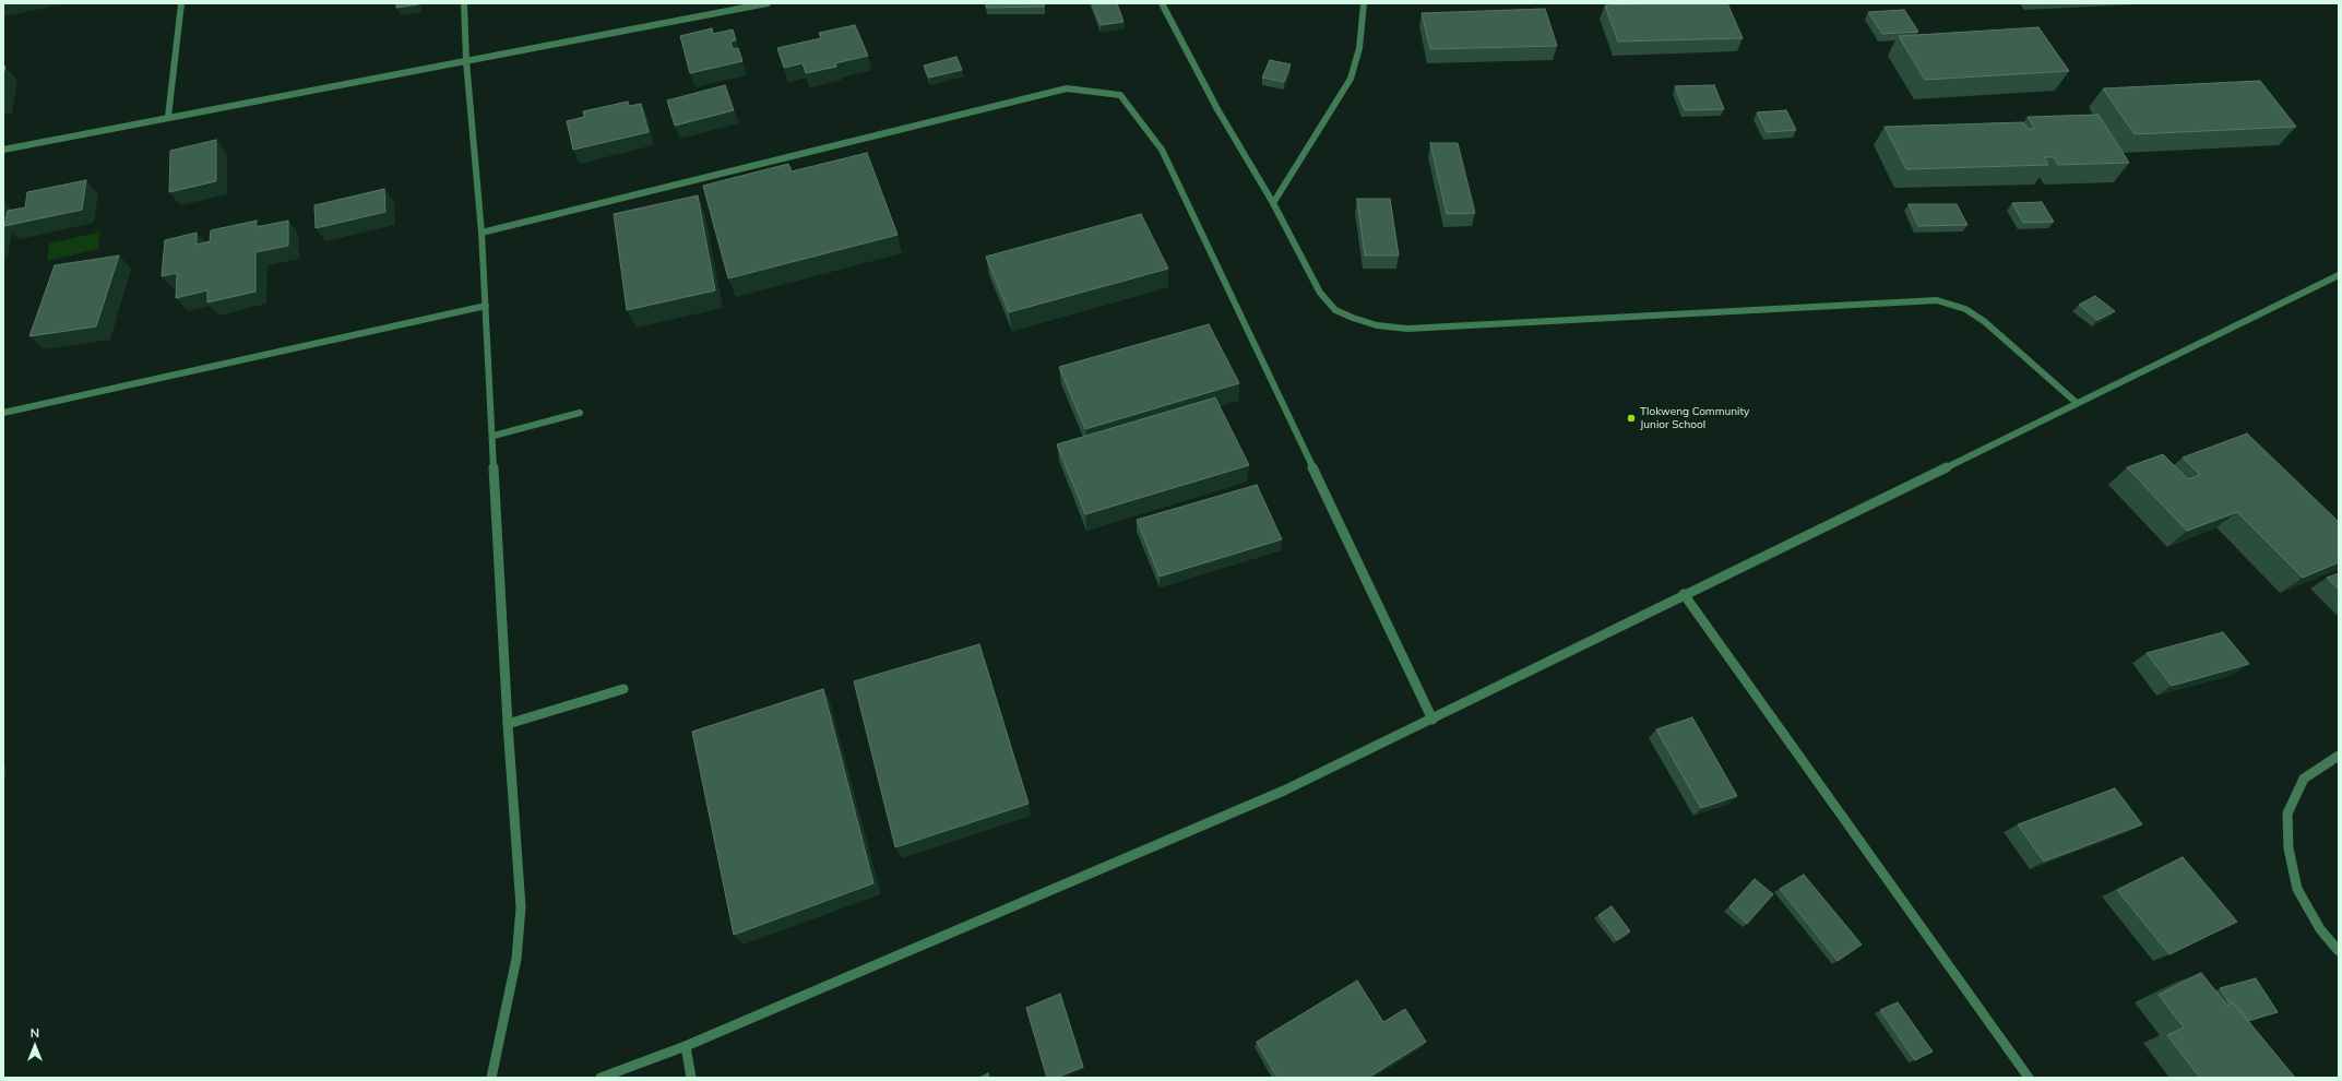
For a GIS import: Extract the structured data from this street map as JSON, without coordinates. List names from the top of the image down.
{
  "places": ["Tlokweng Community Junior School"],
  "north": "top"
}
